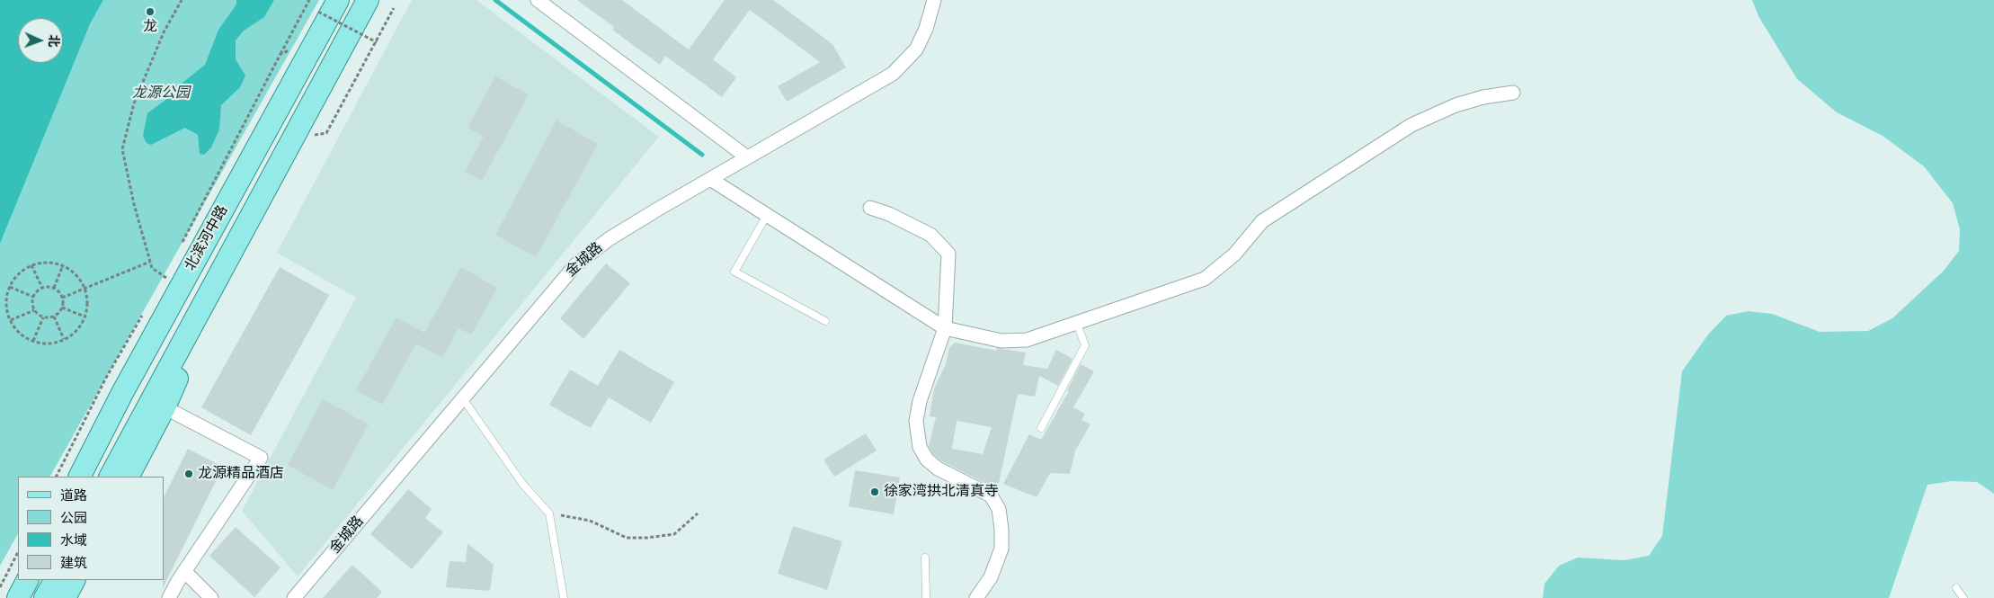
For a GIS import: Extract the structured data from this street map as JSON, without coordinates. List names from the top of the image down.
{
  "streets": {
    "main road": ["北滨河中路"],
    "street": ["金城路"]
  },
  "parks": ["龙源公园"],
  "places": ["龙", "龙源精品酒店", "徐家湾拱北清真寺"],
  "legend": [
    "道路",
    "公园",
    "水域",
    "建筑"
  ],
  "north": "right"
}
